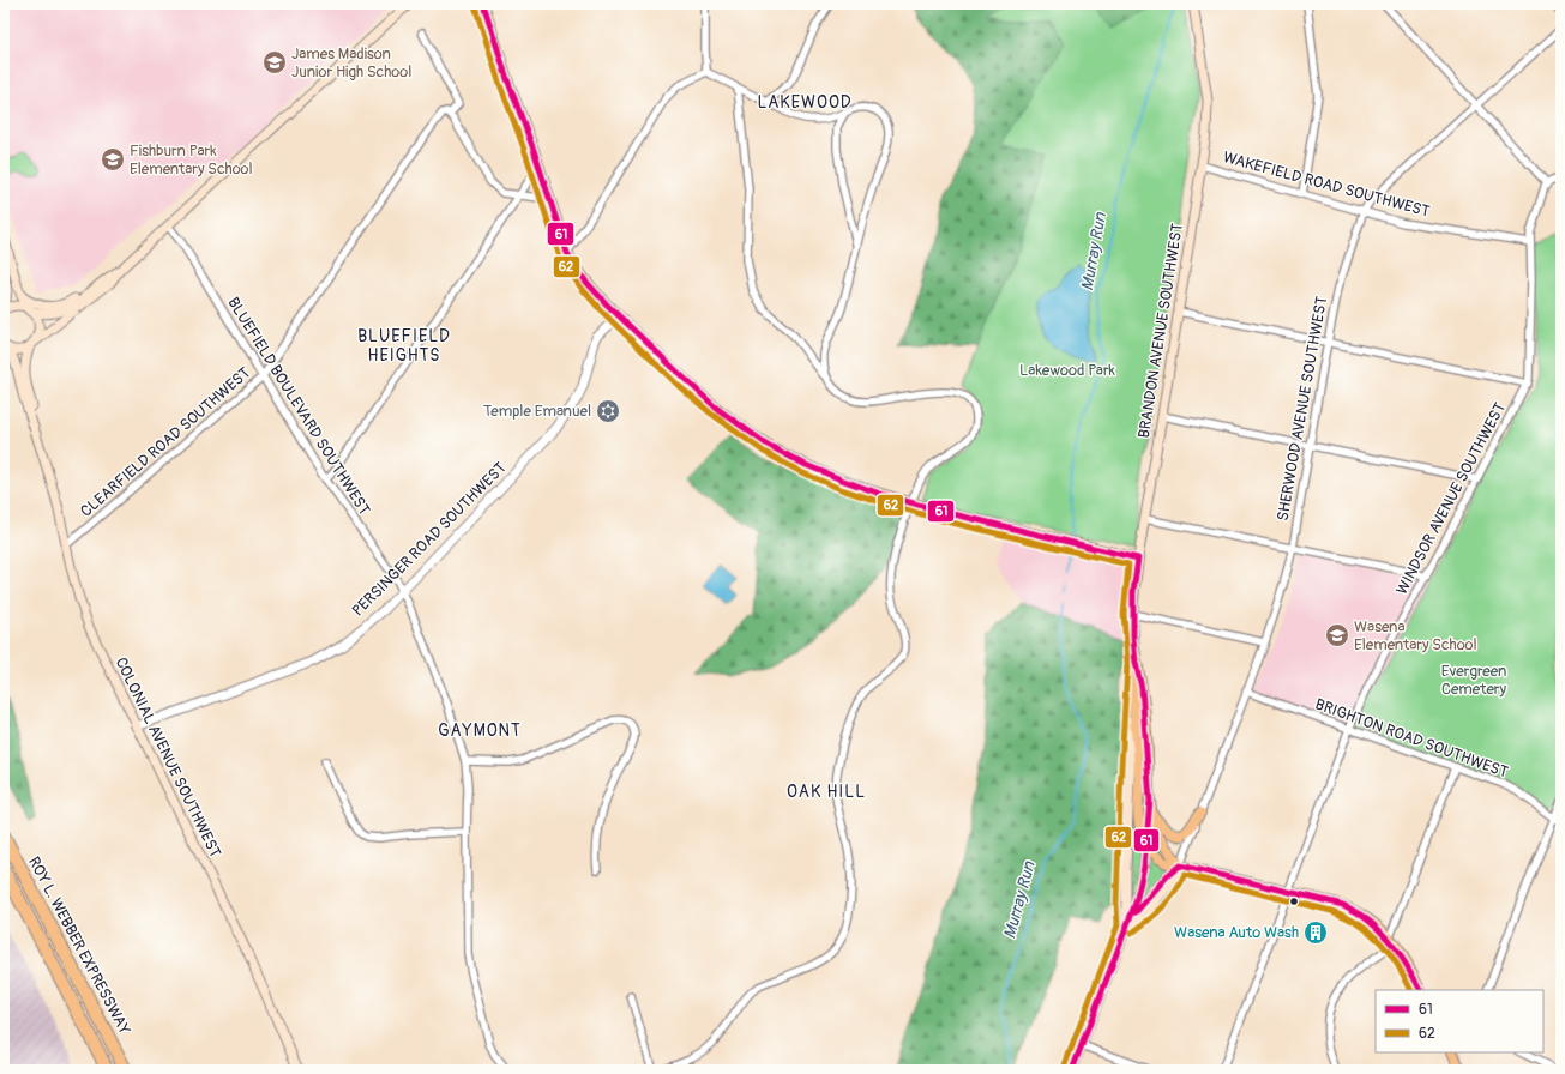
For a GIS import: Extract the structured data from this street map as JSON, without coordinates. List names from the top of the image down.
{
  "streets": {
    "highway": ["ROY L. WEBBER EXPRESSWAY"],
    "main road": ["BRANDON AVENUE SOUTHWEST", "SHERWOOD AVENUE SOUTHWEST", "COLONIAL AVENUE SOUTHWEST"],
    "street": [
      "WAKEFIELD ROAD SOUTHWEST",
      "BLUEFIELD BOULEVARD SOUTHWEST",
      "CLEARFIELD ROAD SOUTHWEST",
      "WINDSOR AVENUE SOUTHWEST",
      "PERSINGER ROAD SOUTHWEST",
      "BRIGHTON ROAD SOUTHWEST"
    ]
  },
  "crossings": [
    ["WAKEFIELD ROAD SOUTHWEST", "BRANDON AVENUE SOUTHWEST"],
    ["WAKEFIELD ROAD SOUTHWEST", "SHERWOOD AVENUE SOUTHWEST"],
    ["WAKEFIELD ROAD SOUTHWEST", "WINDSOR AVENUE SOUTHWEST"],
    ["BRANDON AVENUE SOUTHWEST", "SHERWOOD AVENUE SOUTHWEST"],
    ["BRANDON AVENUE SOUTHWEST", "WINDSOR AVENUE SOUTHWEST"],
    ["BLUEFIELD BOULEVARD SOUTHWEST", "CLEARFIELD ROAD SOUTHWEST"],
    ["BLUEFIELD BOULEVARD SOUTHWEST", "PERSINGER ROAD SOUTHWEST"],
    ["SHERWOOD AVENUE SOUTHWEST", "BRIGHTON ROAD SOUTHWEST"],
    ["CLEARFIELD ROAD SOUTHWEST", "COLONIAL AVENUE SOUTHWEST"],
    ["WINDSOR AVENUE SOUTHWEST", "BRIGHTON ROAD SOUTHWEST"],
    ["PERSINGER ROAD SOUTHWEST", "COLONIAL AVENUE SOUTHWEST"]
  ],
  "districts": [
    "LAKEWOOD",
    "BLUEFIELD HEIGHTS",
    "GAYMONT",
    "OAK HILL"
  ],
  "water": ["Murray Run"],
  "parks": ["Lakewood Park", "Evergreen Cemetery"],
  "places": {
    "school or university": ["James Madison Junior High School", "Fishburn Park Elementary School", "Wasena Elementary School"],
    "synagogue": ["Temple Emanuel"],
    "building": ["Wasena Auto Wash"]
  },
  "lines": ["transit line 61", "transit line 62"],
  "legend": ["61", "62"]
}
